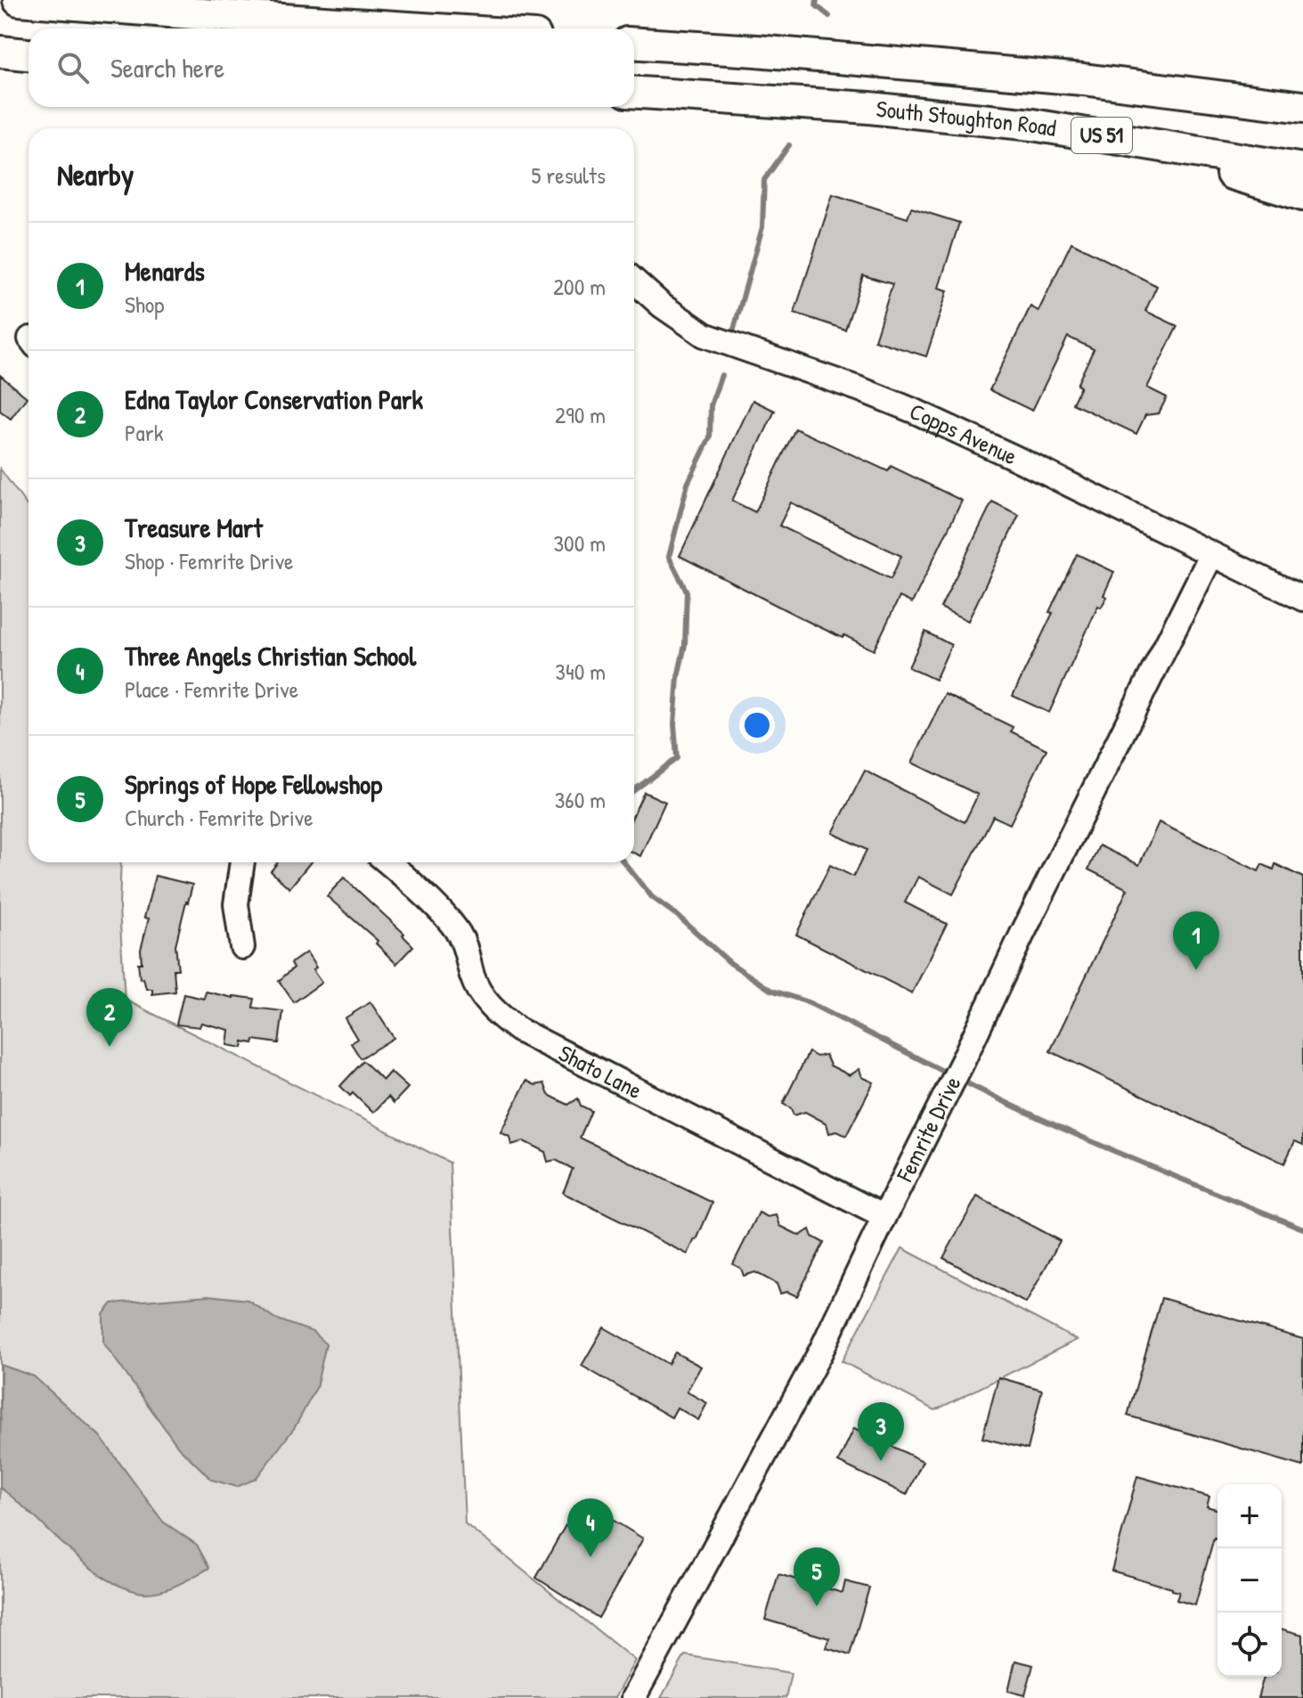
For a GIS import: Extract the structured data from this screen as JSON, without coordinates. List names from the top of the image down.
{
  "streets": {
    "main road": ["South Stoughton Road", "US 51"],
    "street": ["Copps Avenue", "Shato Lane", "Femrite Drive"]
  },
  "crossings": [
    ["Copps Avenue", "Femrite Drive"],
    ["Shato Lane", "Femrite Drive"]
  ],
  "page": {
    "search": "Search here",
    "heading": ["Nearby", "5 results"],
    "list": [
      {
        "mark": "1",
        "name": "Menards",
        "note": "Shop",
        "value": "200 m"
      },
      {
        "mark": "2",
        "name": "Edna Taylor Conservation Park",
        "note": "Park",
        "value": "290 m"
      },
      {
        "mark": "3",
        "name": "Treasure Mart",
        "note": "Shop · Femrite Drive",
        "value": "300 m"
      },
      {
        "mark": "4",
        "name": "Three Angels Christian School",
        "note": "Place · Femrite Drive",
        "value": "340 m"
      },
      {
        "mark": "5",
        "name": "Springs of Hope Fellowshop",
        "note": "Church · Femrite Drive",
        "value": "360 m"
      }
    ],
    "pins": [
      "1",
      "2",
      "3",
      "4",
      "5"
    ],
    "map_buttons": ["+", "−"]
  }
}
